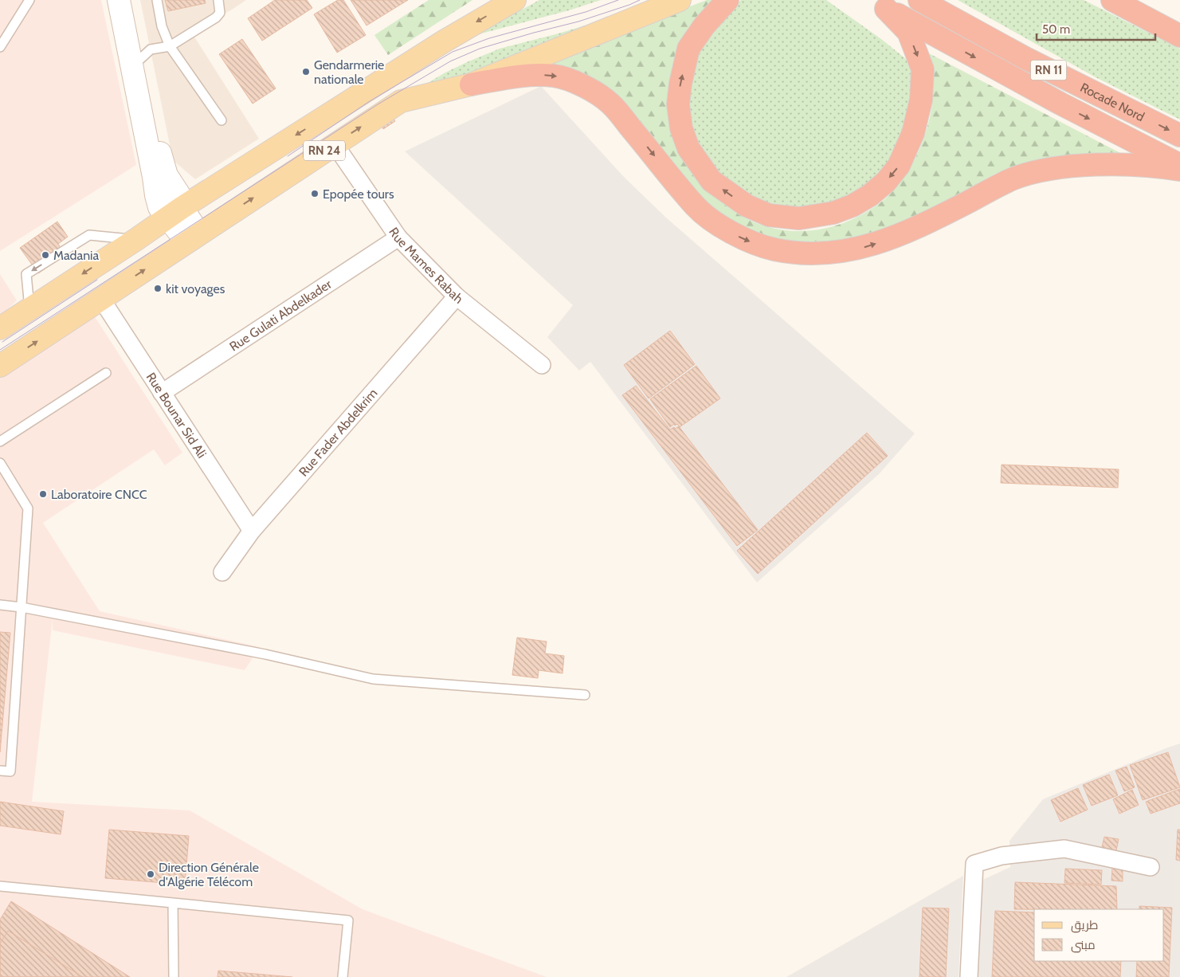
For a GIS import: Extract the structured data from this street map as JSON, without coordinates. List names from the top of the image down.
{
  "streets": {
    "highway": ["RN 11", "Rocade Nord"],
    "main road": ["RN 24"],
    "street": [
      "Rue Mames Rabah",
      "Rue Gulati Abdelkader",
      "Rue Bounar Sid Ali",
      "Rue Fader Abdelkrim"
    ]
  },
  "crossings": [
    ["RN 24", "Rue Mames Rabah"],
    ["RN 24", "Rue Bounar Sid Ali"],
    ["Rue Mames Rabah", "Rue Gulati Abdelkader"],
    ["Rue Mames Rabah", "Rue Fader Abdelkrim"],
    ["Rue Gulati Abdelkader", "Rue Bounar Sid Ali"],
    ["Rue Bounar Sid Ali", "Rue Fader Abdelkrim"]
  ],
  "places": [
    "Gendarmerie nationale",
    "Epopée tours",
    "Madania",
    "kit voyages",
    "Laboratoire CNCC",
    "Direction Générale d'Algérie Télécom"
  ],
  "legend": ["طريق", "مبنى"],
  "scale_bar": "50 m"
}
